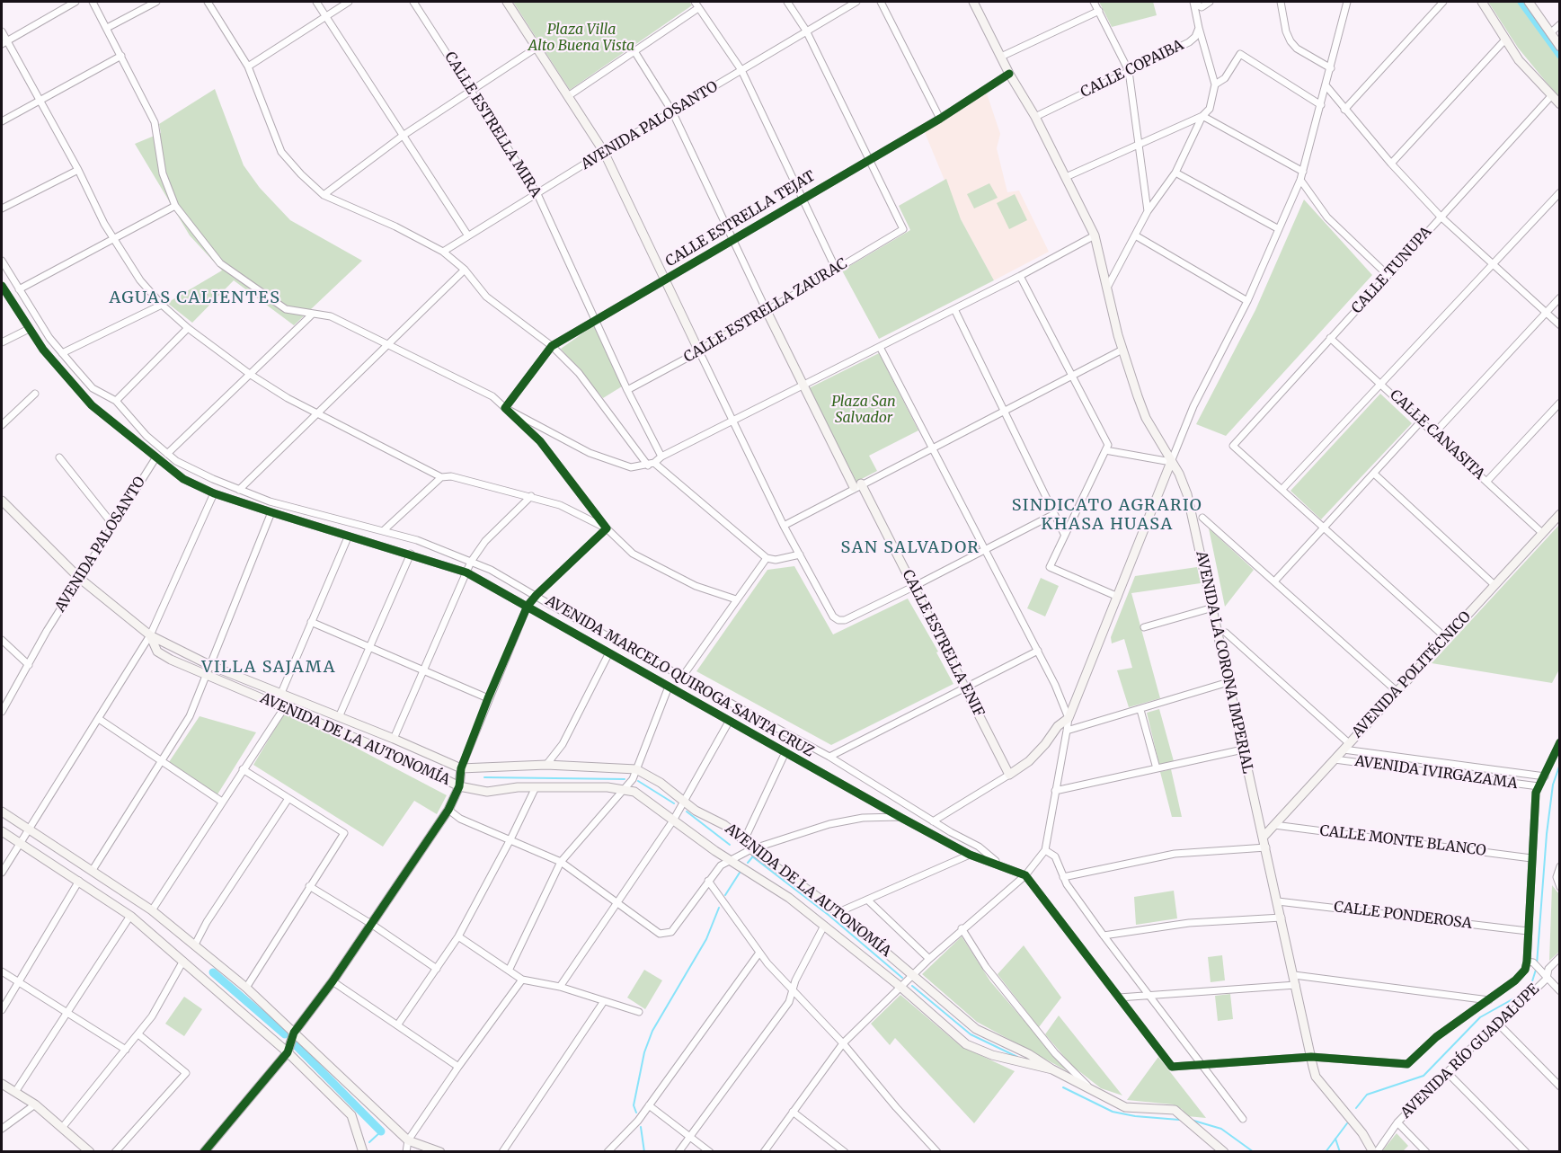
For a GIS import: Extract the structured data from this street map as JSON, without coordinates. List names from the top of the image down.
{
  "streets": {
    "street": [
      "CALLE COPAIBA",
      "CALLE ESTRELLA MIRA",
      "AVENIDA PALOSANTO",
      "CALLE ESTRELLA TEJAT",
      "CALLE TUNUPA",
      "CALLE ESTRELLA ZAURAC",
      "CALLE CANASITA",
      "CALLE ESTRELLA ENIF",
      "AVENIDA LA CORONA IMPERIAL",
      "AVENIDA POLITÉCNICO",
      "AVENIDA MARCELO QUIROGA SANTA CRUZ",
      "AVENIDA DE LA AUTONOMÍA",
      "AVENIDA IVIRGAZAMA",
      "CALLE MONTE BLANCO",
      "CALLE PONDEROSA",
      "AVENIDA RÍO GUADALUPE"
    ]
  },
  "crossings": [
    ["CALLE COPAIBA", "AVENIDA LA CORONA IMPERIAL"],
    ["CALLE ESTRELLA MIRA", "AVENIDA PALOSANTO"],
    ["CALLE ESTRELLA MIRA", "CALLE ESTRELLA TEJAT"],
    ["CALLE ESTRELLA MIRA", "CALLE ESTRELLA ZAURAC"],
    ["AVENIDA PALOSANTO", "AVENIDA MARCELO QUIROGA SANTA CRUZ"],
    ["AVENIDA PALOSANTO", "AVENIDA DE LA AUTONOMÍA"],
    ["CALLE ESTRELLA TEJAT", "CALLE ESTRELLA ZAURAC"],
    ["CALLE ESTRELLA TEJAT", "AVENIDA LA CORONA IMPERIAL"],
    ["CALLE TUNUPA", "CALLE CANASITA"],
    ["CALLE ESTRELLA ZAURAC", "CALLE ESTRELLA ENIF"],
    ["CALLE CANASITA", "AVENIDA POLITÉCNICO"],
    ["AVENIDA LA CORONA IMPERIAL", "AVENIDA POLITÉCNICO"],
    ["AVENIDA LA CORONA IMPERIAL", "CALLE PONDEROSA"],
    ["AVENIDA LA CORONA IMPERIAL", "AVENIDA RÍO GUADALUPE"],
    ["AVENIDA POLITÉCNICO", "AVENIDA IVIRGAZAMA"],
    ["AVENIDA POLITÉCNICO", "CALLE MONTE BLANCO"],
    ["AVENIDA IVIRGAZAMA", "AVENIDA RÍO GUADALUPE"],
    ["CALLE MONTE BLANCO", "AVENIDA RÍO GUADALUPE"],
    ["CALLE PONDEROSA", "AVENIDA RÍO GUADALUPE"]
  ],
  "districts": [
    "AGUAS CALIENTES",
    "SINDICATO AGRARIO KHASA HUASA",
    "SAN SALVADOR",
    "VILLA SAJAMA"
  ],
  "parks": ["Plaza Villa Alto Buena Vista", "Plaza San Salvador"]
}
